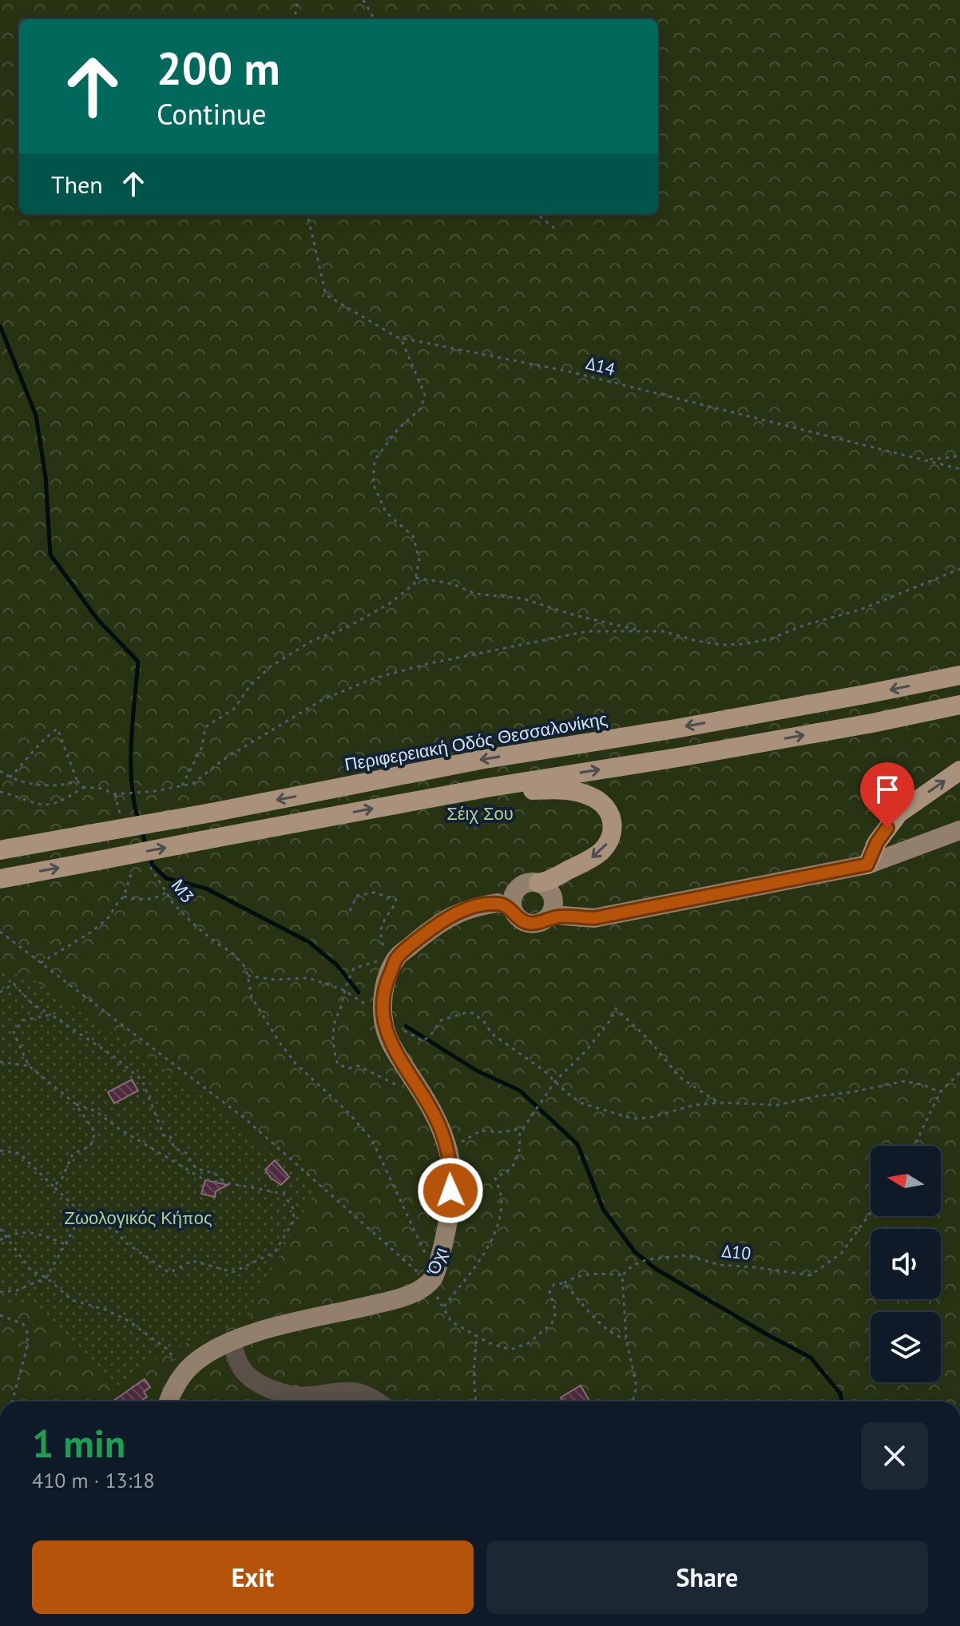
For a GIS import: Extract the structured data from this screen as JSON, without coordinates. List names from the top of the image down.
{
  "streets": {
    "highway": ["Περιφερειακή Οδός Θεσσαλονίκης"],
    "main road": ["Όχι"],
    "path": ["Δ14", "Μ3", "Δ10"]
  },
  "parks": ["Σέιχ Σου", "Ζωολογικός Κήπος"],
  "north": "left",
  "page": {
    "turn": ["200 m", "Continue"],
    "then": "Then",
    "heading": ["1 min", "410 m · 13:18"],
    "buttons": ["Exit", "Share"]
  }
}
